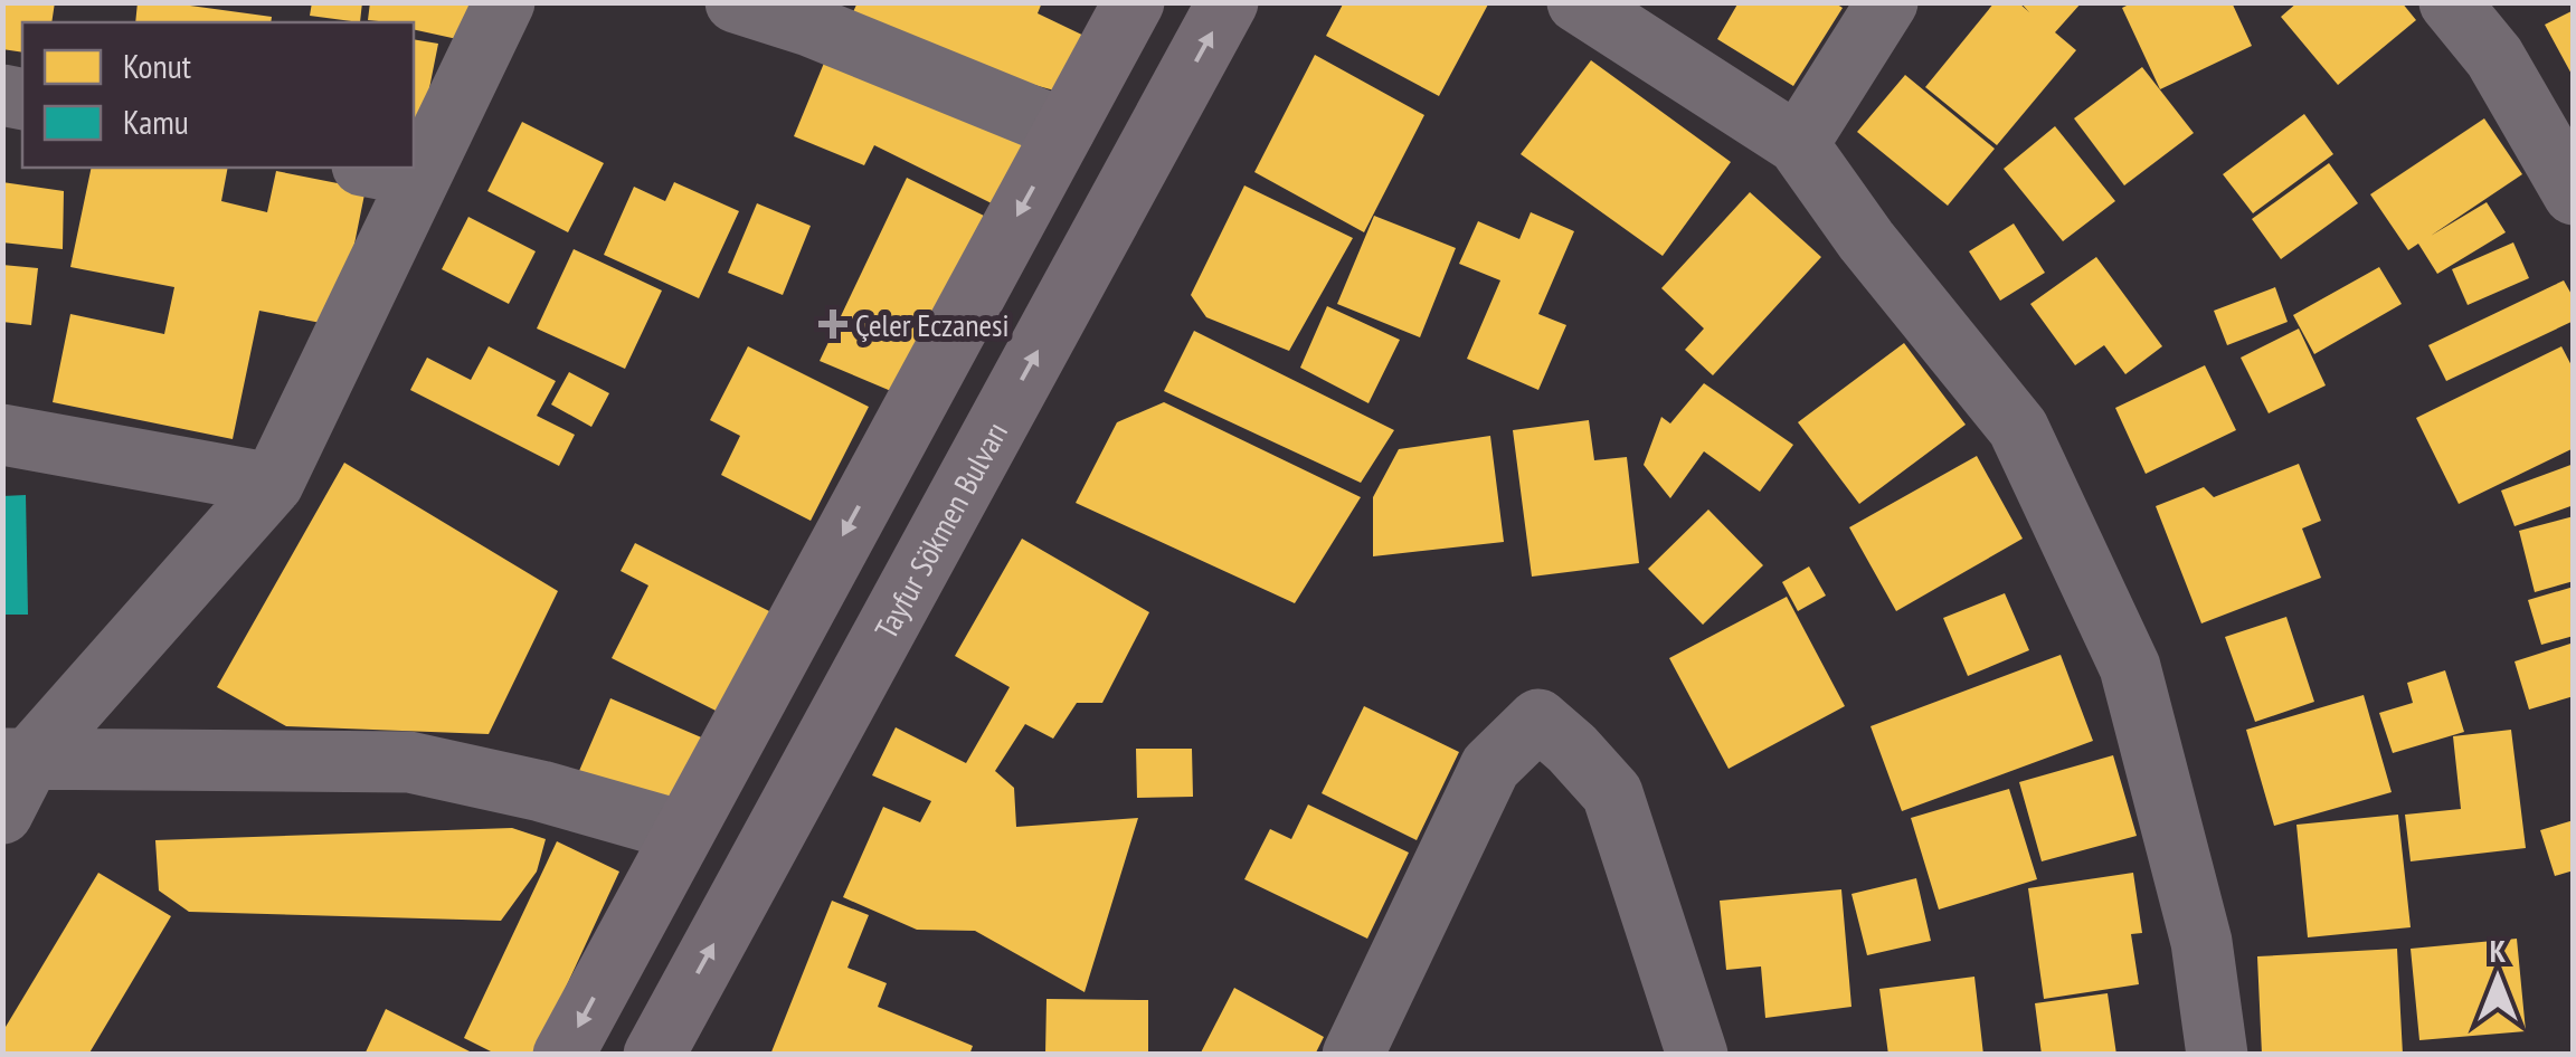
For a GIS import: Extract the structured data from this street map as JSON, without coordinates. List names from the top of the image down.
{
  "streets": {
    "main road": ["Tayfur Sökmen Bulvarı"]
  },
  "places": {
    "health": ["Çeler Eczanesi"]
  },
  "legend": ["Konut", "Kamu"],
  "north": "top"
}
